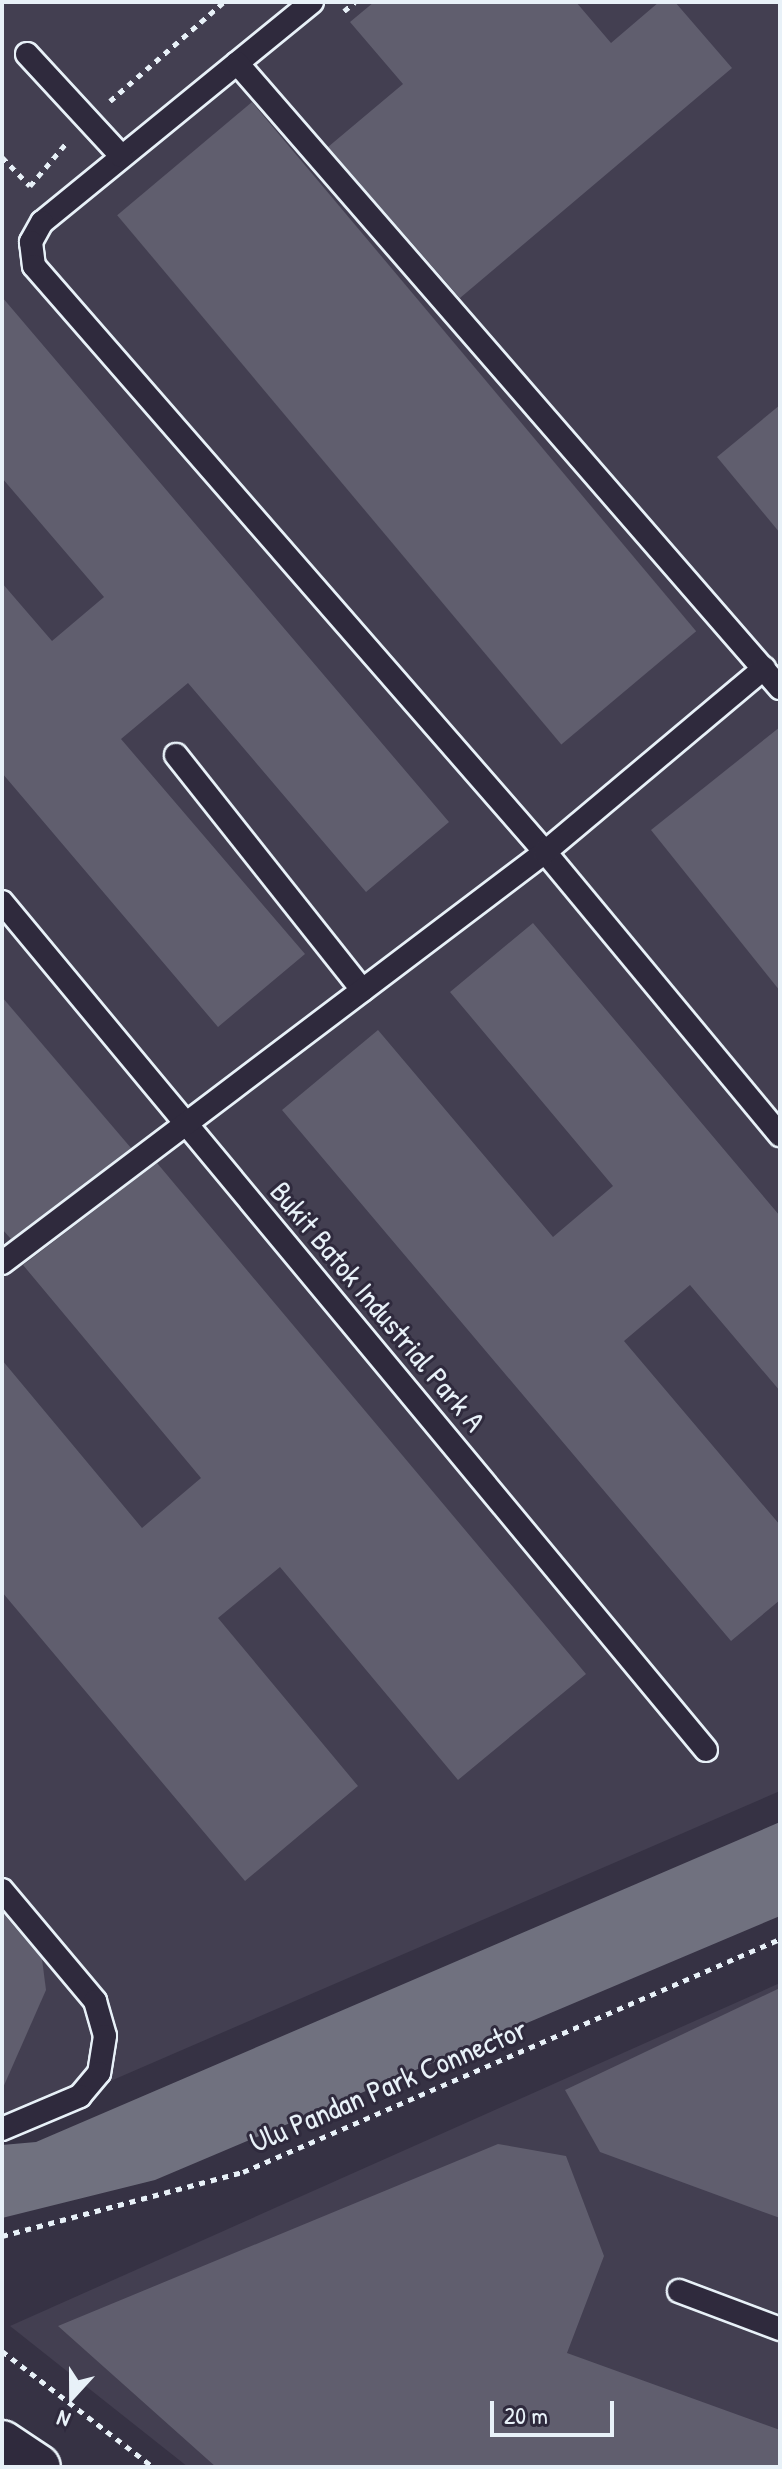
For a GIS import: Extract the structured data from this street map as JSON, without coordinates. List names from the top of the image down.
{
  "streets": {
    "lane": ["Bukit Batok Industrial Park A"],
    "path": ["Ulu Pandan Park Connector"]
  },
  "scale_bar": "20 m",
  "north": "bottom"
}
